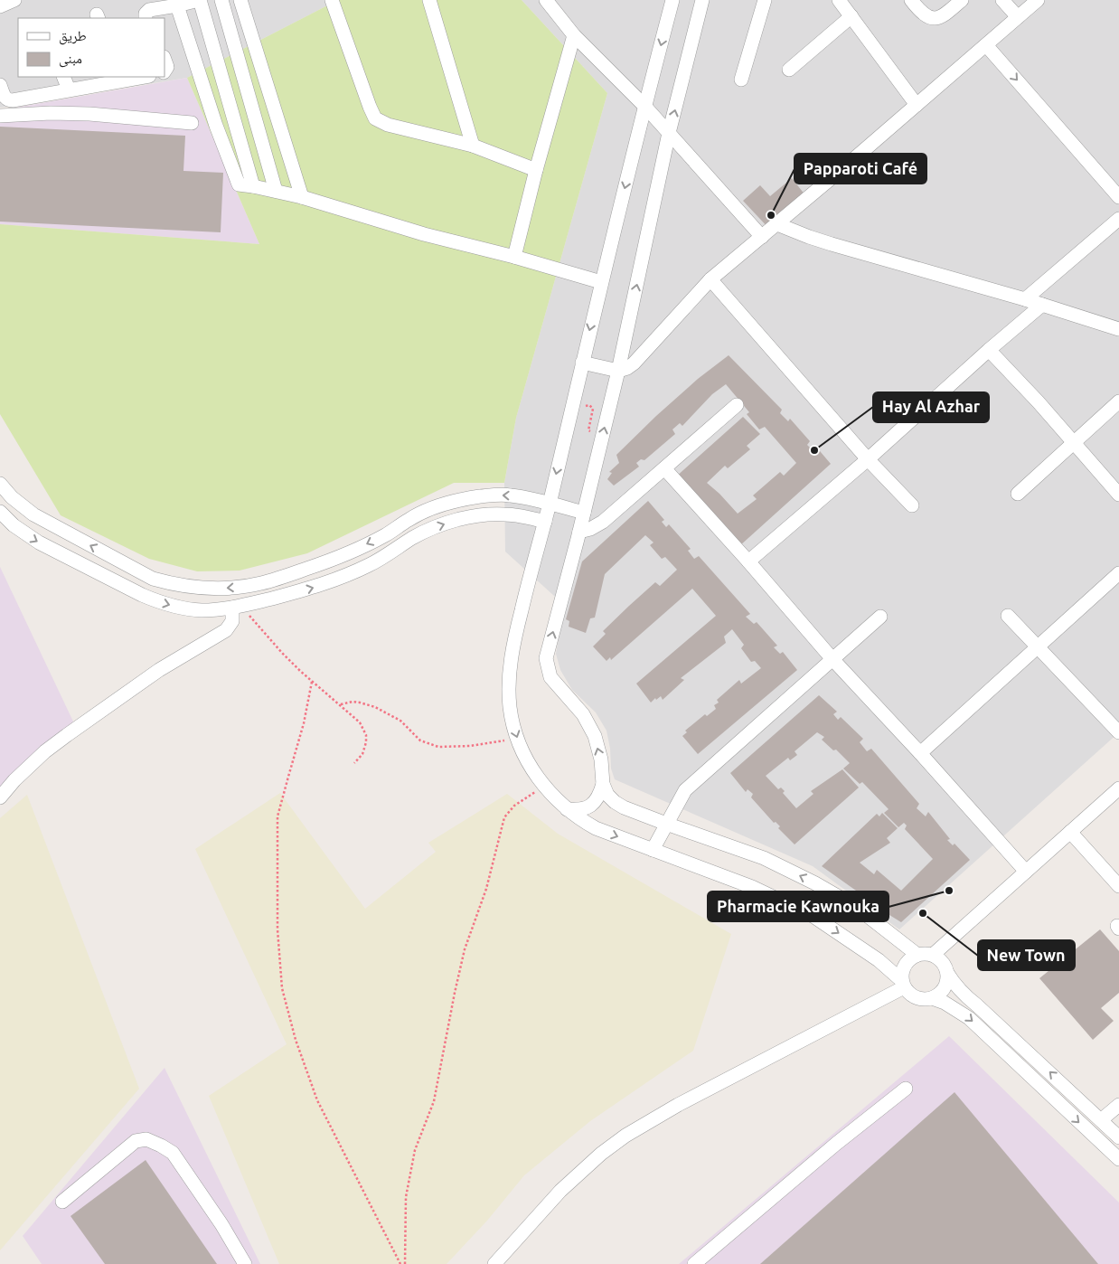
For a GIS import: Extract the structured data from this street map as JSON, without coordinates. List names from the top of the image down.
{
  "places": [
    "Papparoti Café",
    "Hay Al Azhar",
    "Pharmacie Kawnouka",
    "New Town"
  ],
  "legend": ["طريق", "مبنى"]
}
